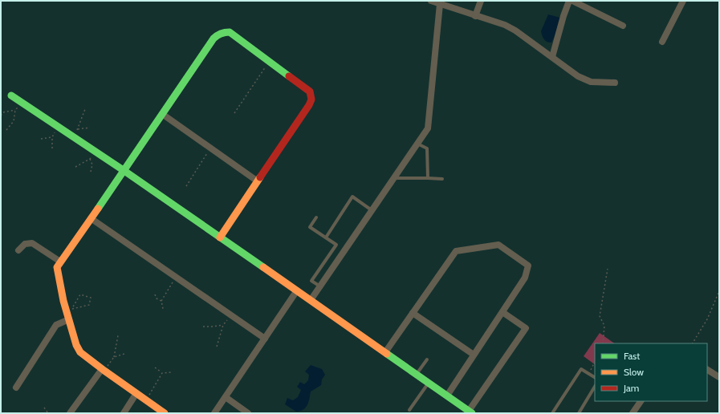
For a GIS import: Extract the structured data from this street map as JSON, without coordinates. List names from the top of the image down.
{
  "legend": ["Fast", "Slow", "Jam"]
}
